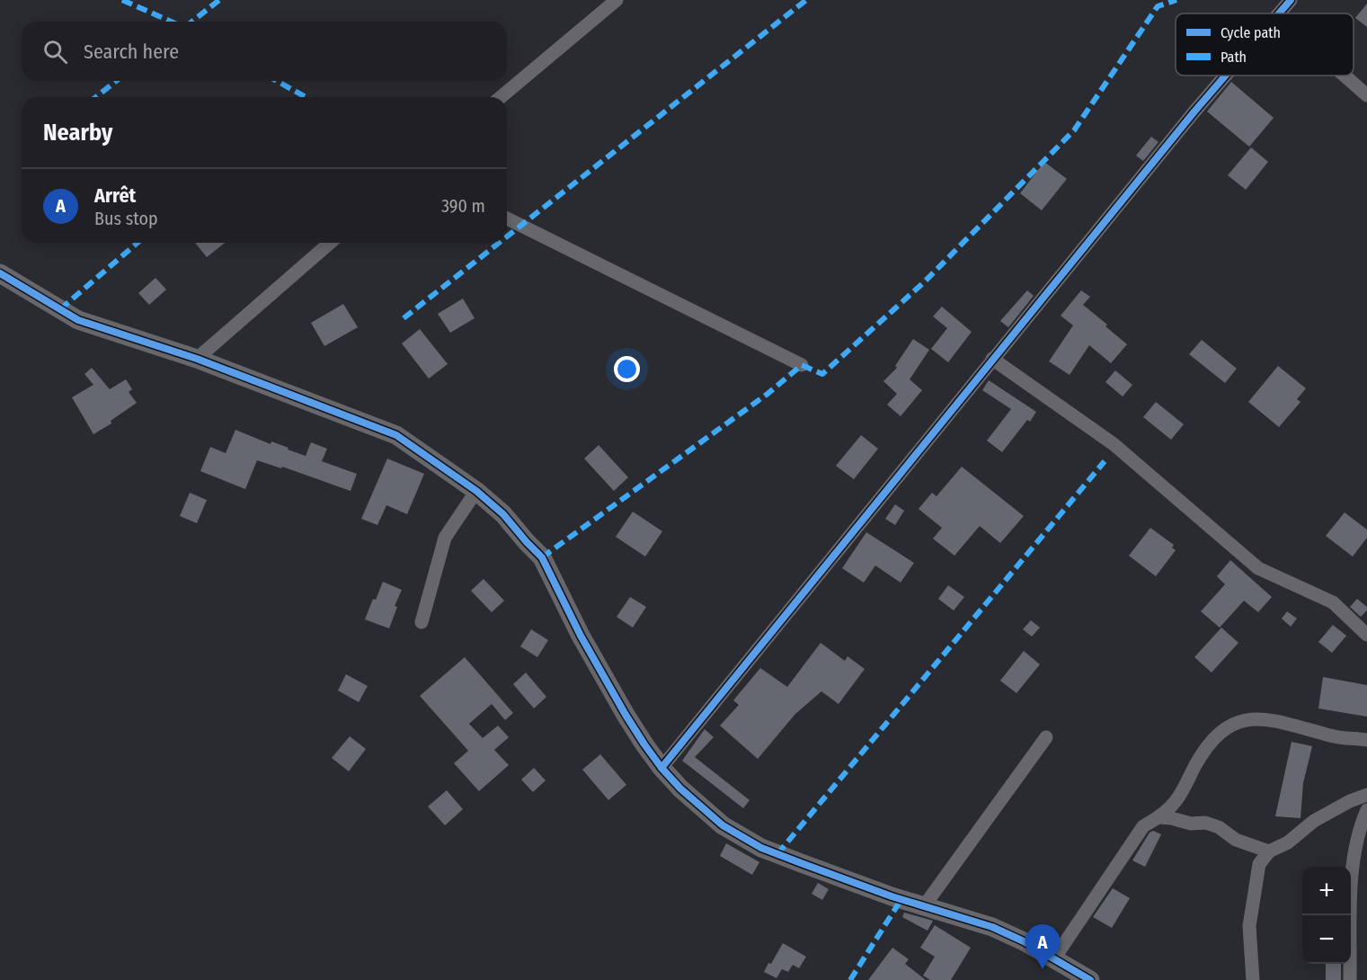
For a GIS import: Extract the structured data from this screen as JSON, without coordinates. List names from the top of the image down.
{
  "legend": ["Cycle path", "Path"],
  "page": {
    "search": "Search here",
    "heading": "Nearby",
    "list": [
      {
        "mark": "A",
        "name": "Arrêt",
        "note": "Bus stop",
        "value": "390 m"
      }
    ],
    "map_buttons": ["+", "−"],
    "pins": "A"
  }
}
